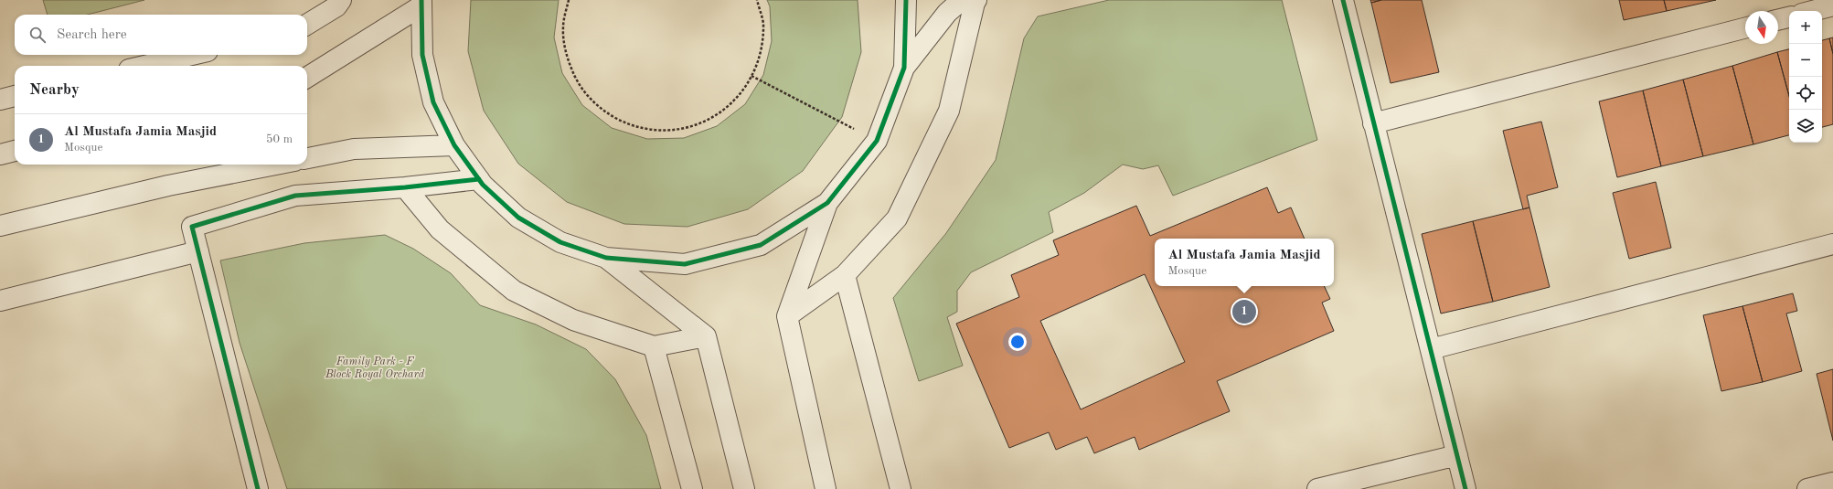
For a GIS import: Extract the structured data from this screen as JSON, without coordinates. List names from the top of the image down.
{
  "parks": ["Family Park - F Block Royal Orchard"],
  "north": "bottom",
  "page": {
    "map_buttons": ["+", "−"],
    "search": "Search here",
    "heading": "Nearby",
    "list": [
      {
        "mark": "1",
        "name": "Al Mustafa Jamia Masjid",
        "note": "Mosque",
        "value": "50 m"
      }
    ],
    "popup": ["Al Mustafa Jamia Masjid", "Mosque"],
    "pins": "1"
  }
}
